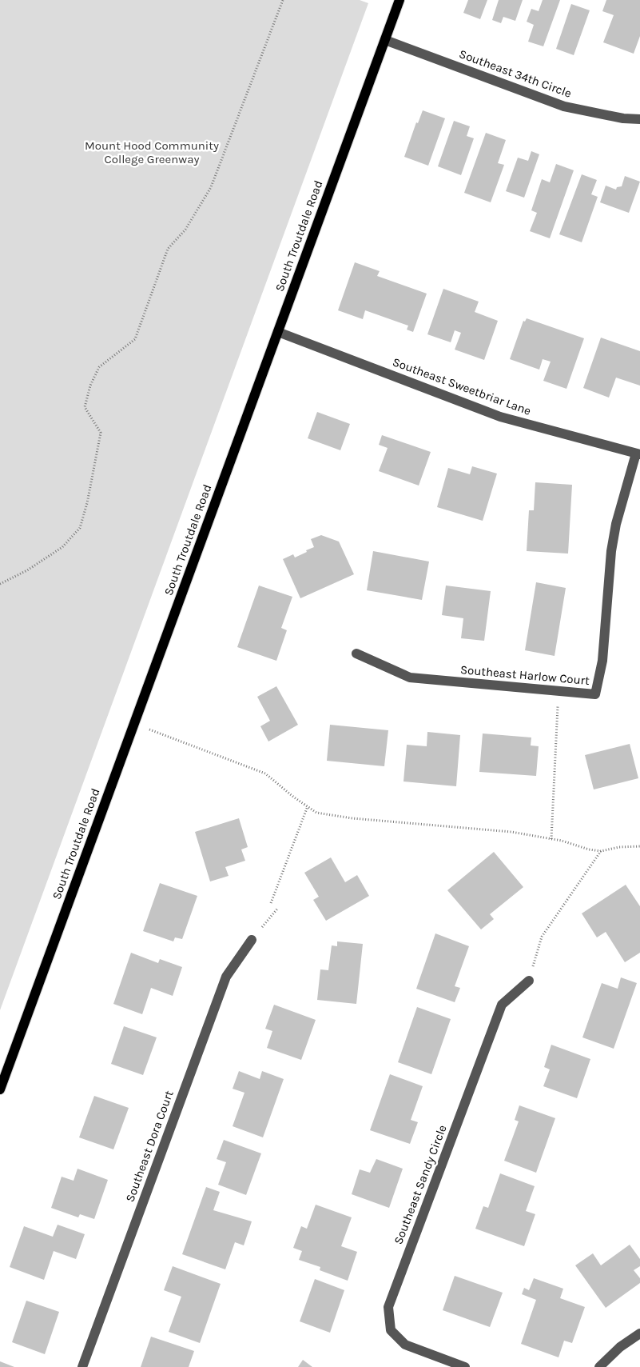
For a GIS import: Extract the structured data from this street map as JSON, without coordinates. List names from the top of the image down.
{
  "streets": {
    "main road": ["South Troutdale Road"],
    "street": [
      "Southeast 34th Circle",
      "Southeast Sweetbriar Lane",
      "Southeast Harlow Court",
      "Southeast Dora Court",
      "Southeast Sandy Circle"
    ]
  },
  "crossings": [
    ["Southeast 34th Circle", "South Troutdale Road"],
    ["South Troutdale Road", "Southeast Sweetbriar Lane"],
    ["Southeast Sweetbriar Lane", "Southeast Harlow Court"]
  ],
  "parks": ["Mount Hood Community College Greenway"]
}
